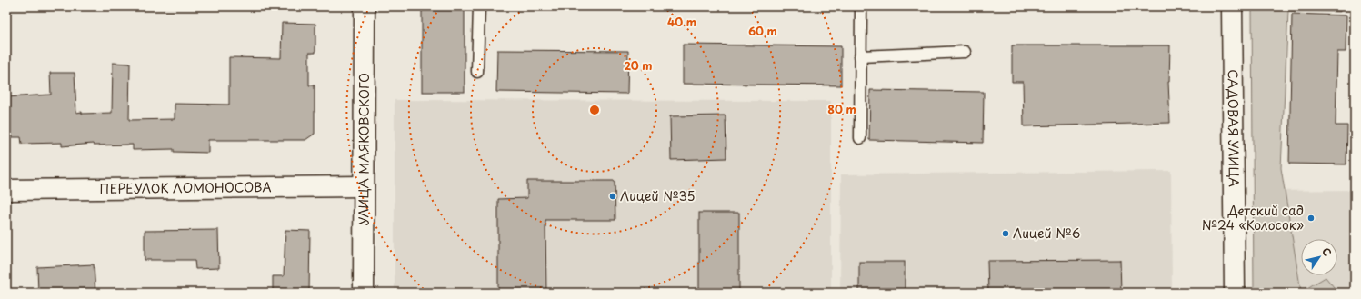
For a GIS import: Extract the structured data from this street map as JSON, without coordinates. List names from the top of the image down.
{
  "streets": {
    "street": ["САДОВАЯ УЛИЦА", "УЛИЦА МАЯКОВСКОГО", "ПЕРЕУЛОК ЛОМОНОСОВА"]
  },
  "crossings": [
    ["УЛИЦА МАЯКОВСКОГО", "ПЕРЕУЛОК ЛОМОНОСОВА"]
  ],
  "places": ["Лицей №35", "Детский сад №24 «Колосок»", "Лицей №6"],
  "north": "top right",
  "rings": [
    "40 m",
    "60 m",
    "20 m",
    "80 m"
  ]
}
